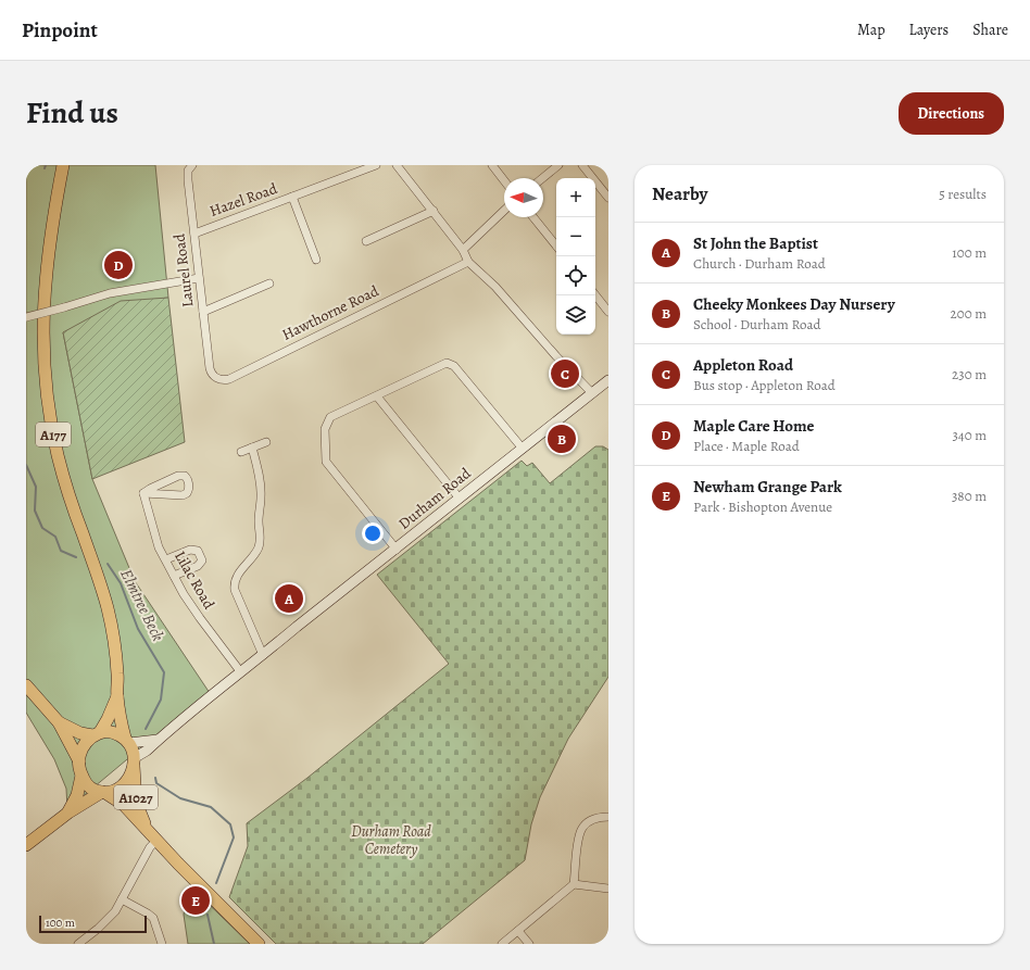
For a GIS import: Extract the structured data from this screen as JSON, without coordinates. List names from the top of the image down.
{
  "streets": {
    "main road": ["A177", "A1027"],
    "street": [
      "Hazel Road",
      "Laurel Road",
      "Hawthorne Road",
      "Durham Road",
      "Lilac Road"
    ]
  },
  "crossings": [
    ["Hazel Road", "Laurel Road"],
    ["Laurel Road", "Hawthorne Road"],
    ["A177", "Durham Road"],
    ["A177", "A1027"],
    ["Durham Road", "Lilac Road"],
    ["Durham Road", "A1027"]
  ],
  "water": ["Elmtree Beck"],
  "parks": ["Durham Road Cemetery"],
  "scale_bar": "100 m",
  "north": "left",
  "page": {
    "header": "Pinpoint",
    "nav": ["Map", "Layers", "Share"],
    "title": "Find us",
    "buttons": "Directions",
    "heading": ["Nearby", "5 results"],
    "map_buttons": ["+", "−"],
    "list": [
      {
        "mark": "A",
        "name": "St John the Baptist",
        "note": "Church · Durham Road",
        "value": "100 m"
      },
      {
        "mark": "B",
        "name": "Cheeky Monkees Day Nursery",
        "note": "School · Durham Road",
        "value": "200 m"
      },
      {
        "mark": "C",
        "name": "Appleton Road",
        "note": "Bus stop · Appleton Road",
        "value": "230 m"
      },
      {
        "mark": "D",
        "name": "Maple Care Home",
        "note": "Place · Maple Road",
        "value": "340 m"
      },
      {
        "mark": "E",
        "name": "Newham Grange Park",
        "note": "Park · Bishopton Avenue",
        "value": "380 m"
      }
    ],
    "pins": [
      "D",
      "C",
      "B",
      "A",
      "E"
    ],
    "scale": "100 m"
  }
}
